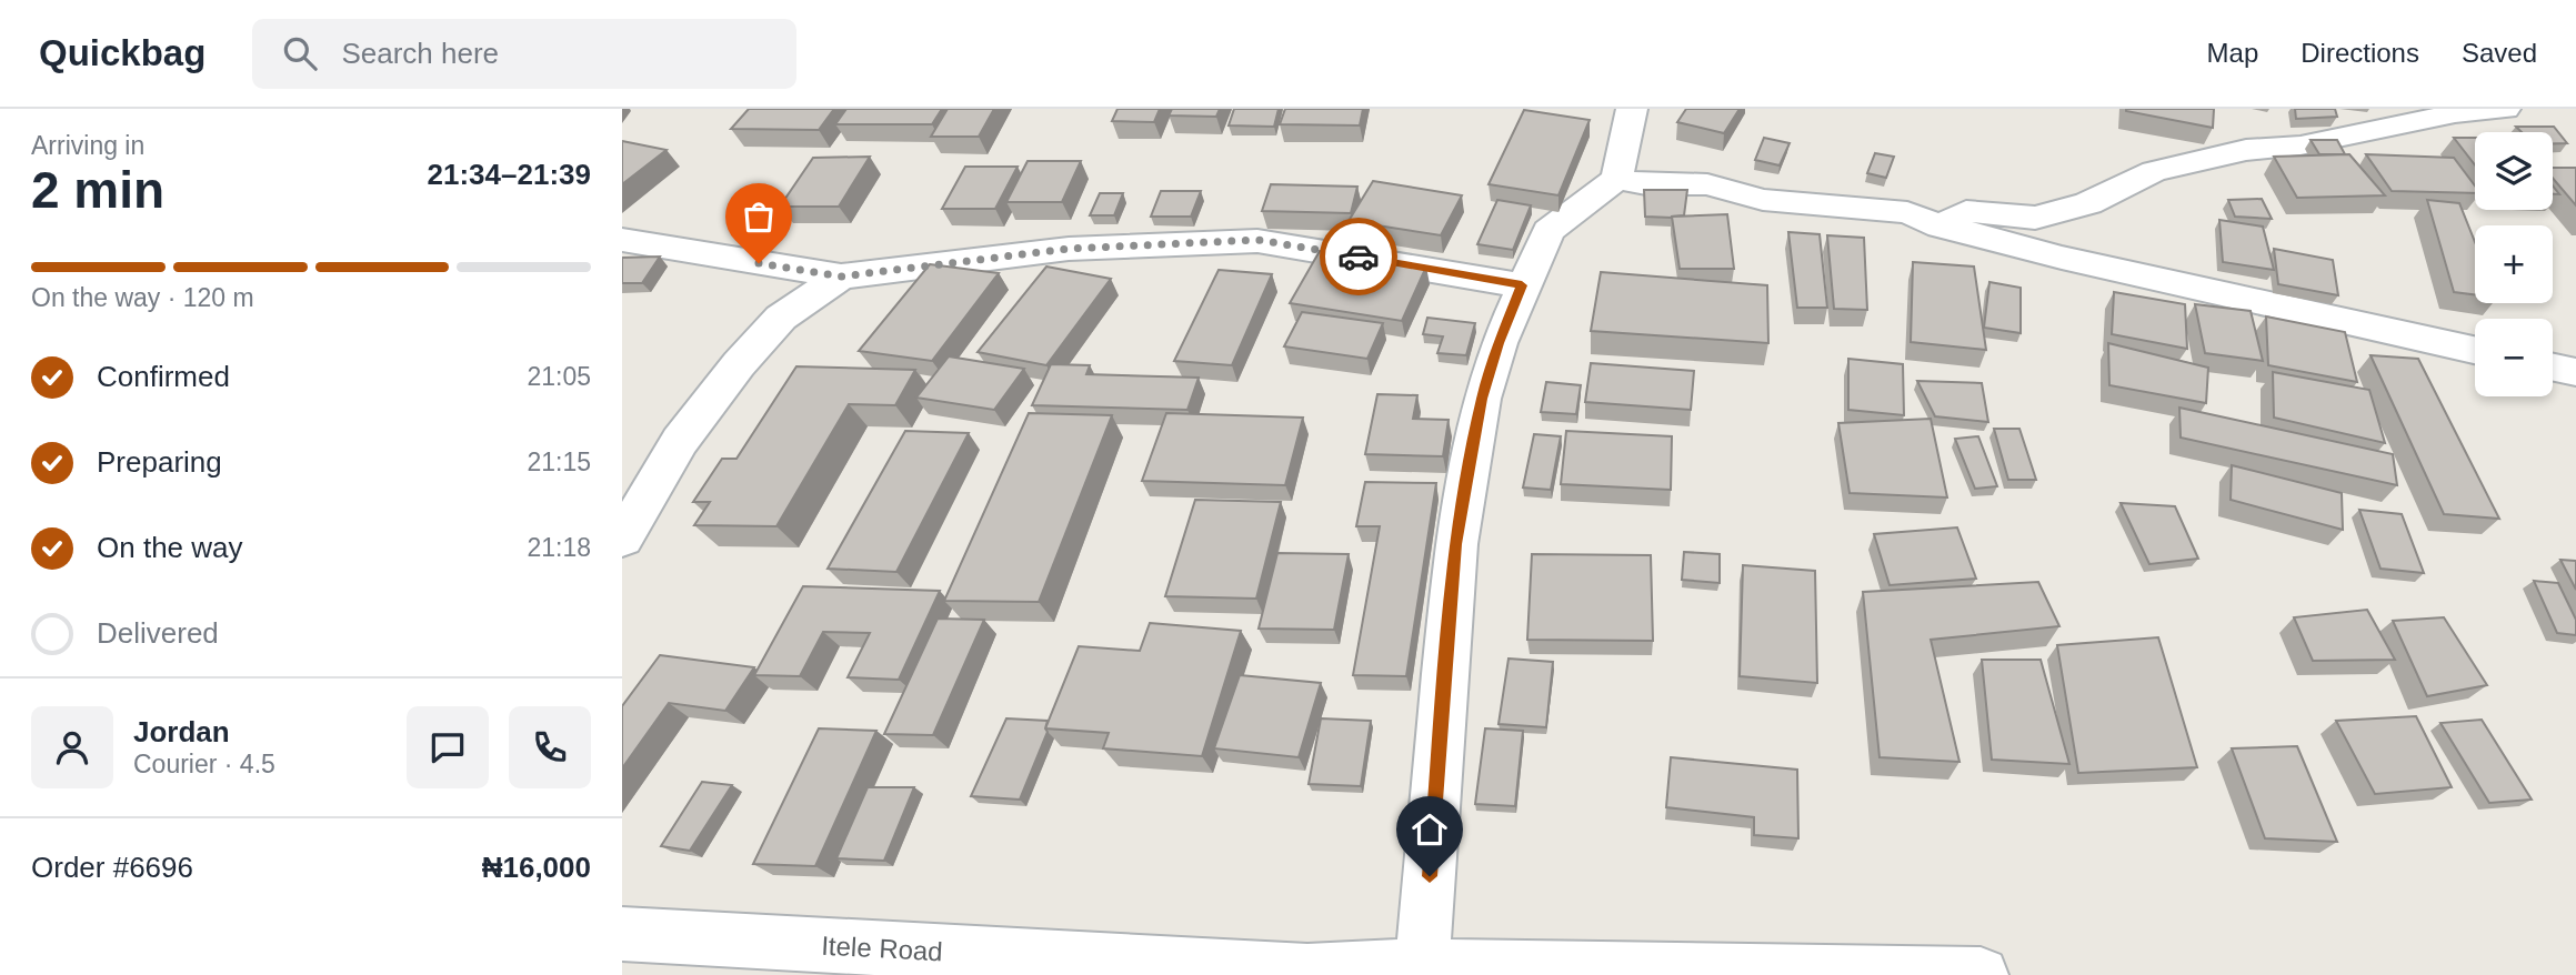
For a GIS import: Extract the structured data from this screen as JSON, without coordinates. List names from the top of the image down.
{
  "streets": {
    "street": ["Itele Road"]
  },
  "page": {
    "header": "Quickbag",
    "search": "Search here",
    "nav": ["Map", "Directions", "Saved"],
    "heading": ["2 min", "Arriving in", "21:34–21:39"],
    "panel": [
      "Jordan",
      "Courier · 4.5",
      "Order #6696",
      "₦16,000"
    ],
    "map_buttons": ["+", "−"],
    "bar": "On the way · 120 m",
    "list": [
      ["Confirmed", "21:05"],
      ["Preparing", "21:15"],
      ["On the way", "21:18"],
      "Delivered"
    ]
  }
}
